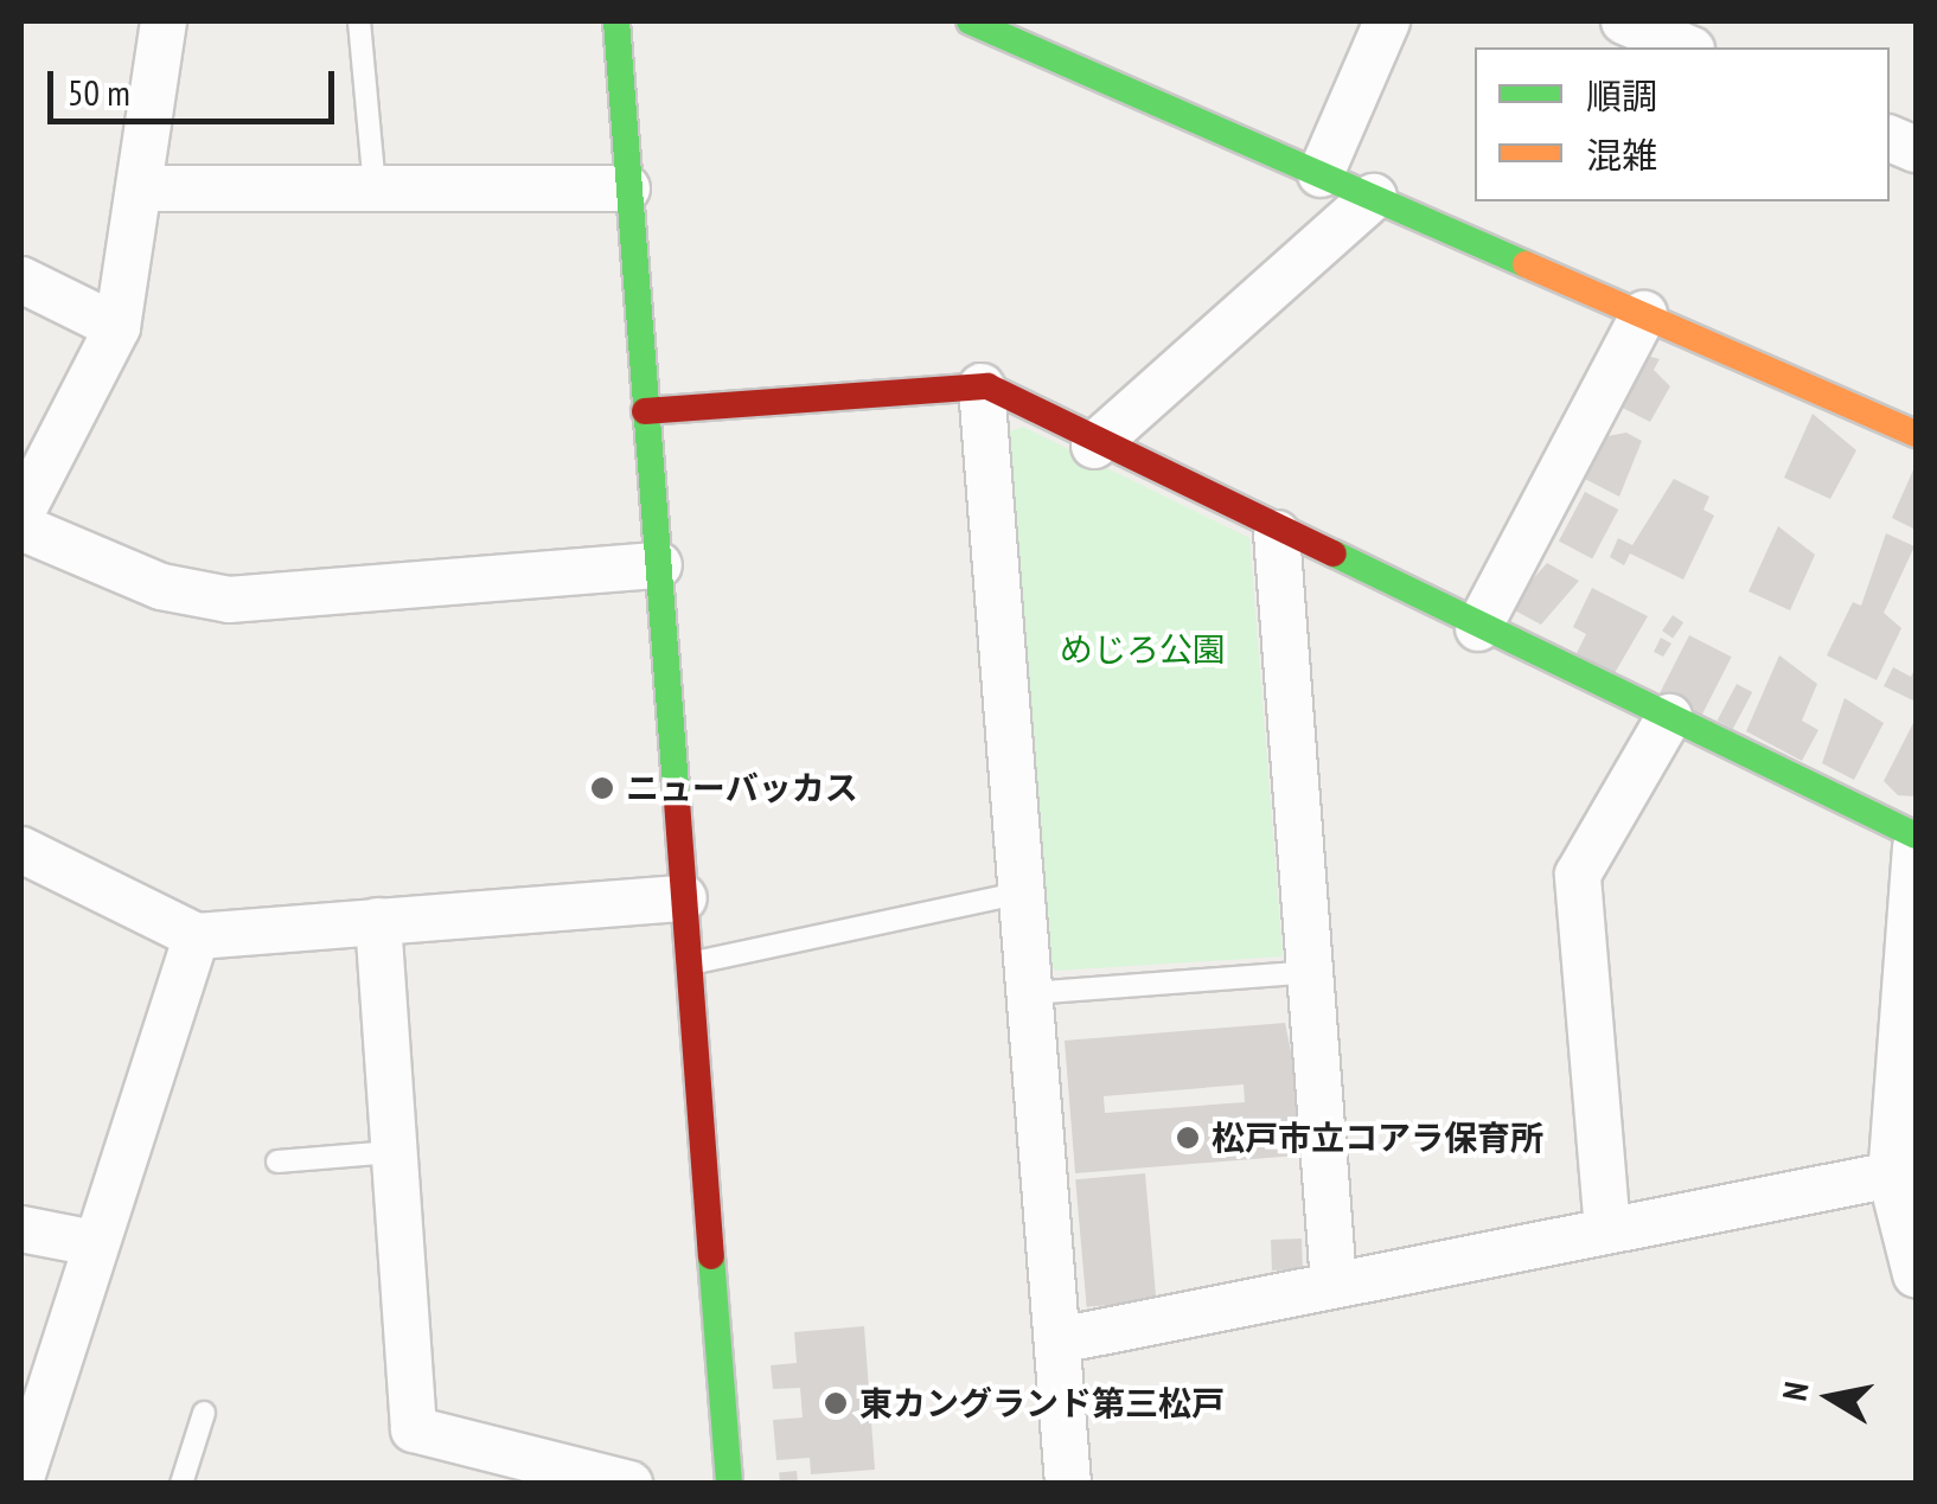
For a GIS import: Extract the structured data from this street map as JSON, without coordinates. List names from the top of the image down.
{
  "parks": ["めじろ公園"],
  "places": ["ニューバッカス", "松戸市立コアラ保育所", "東カングランド第三松戸"],
  "legend": ["順調", "混雑"],
  "scale_bar": "50 m",
  "north": "left"
}
